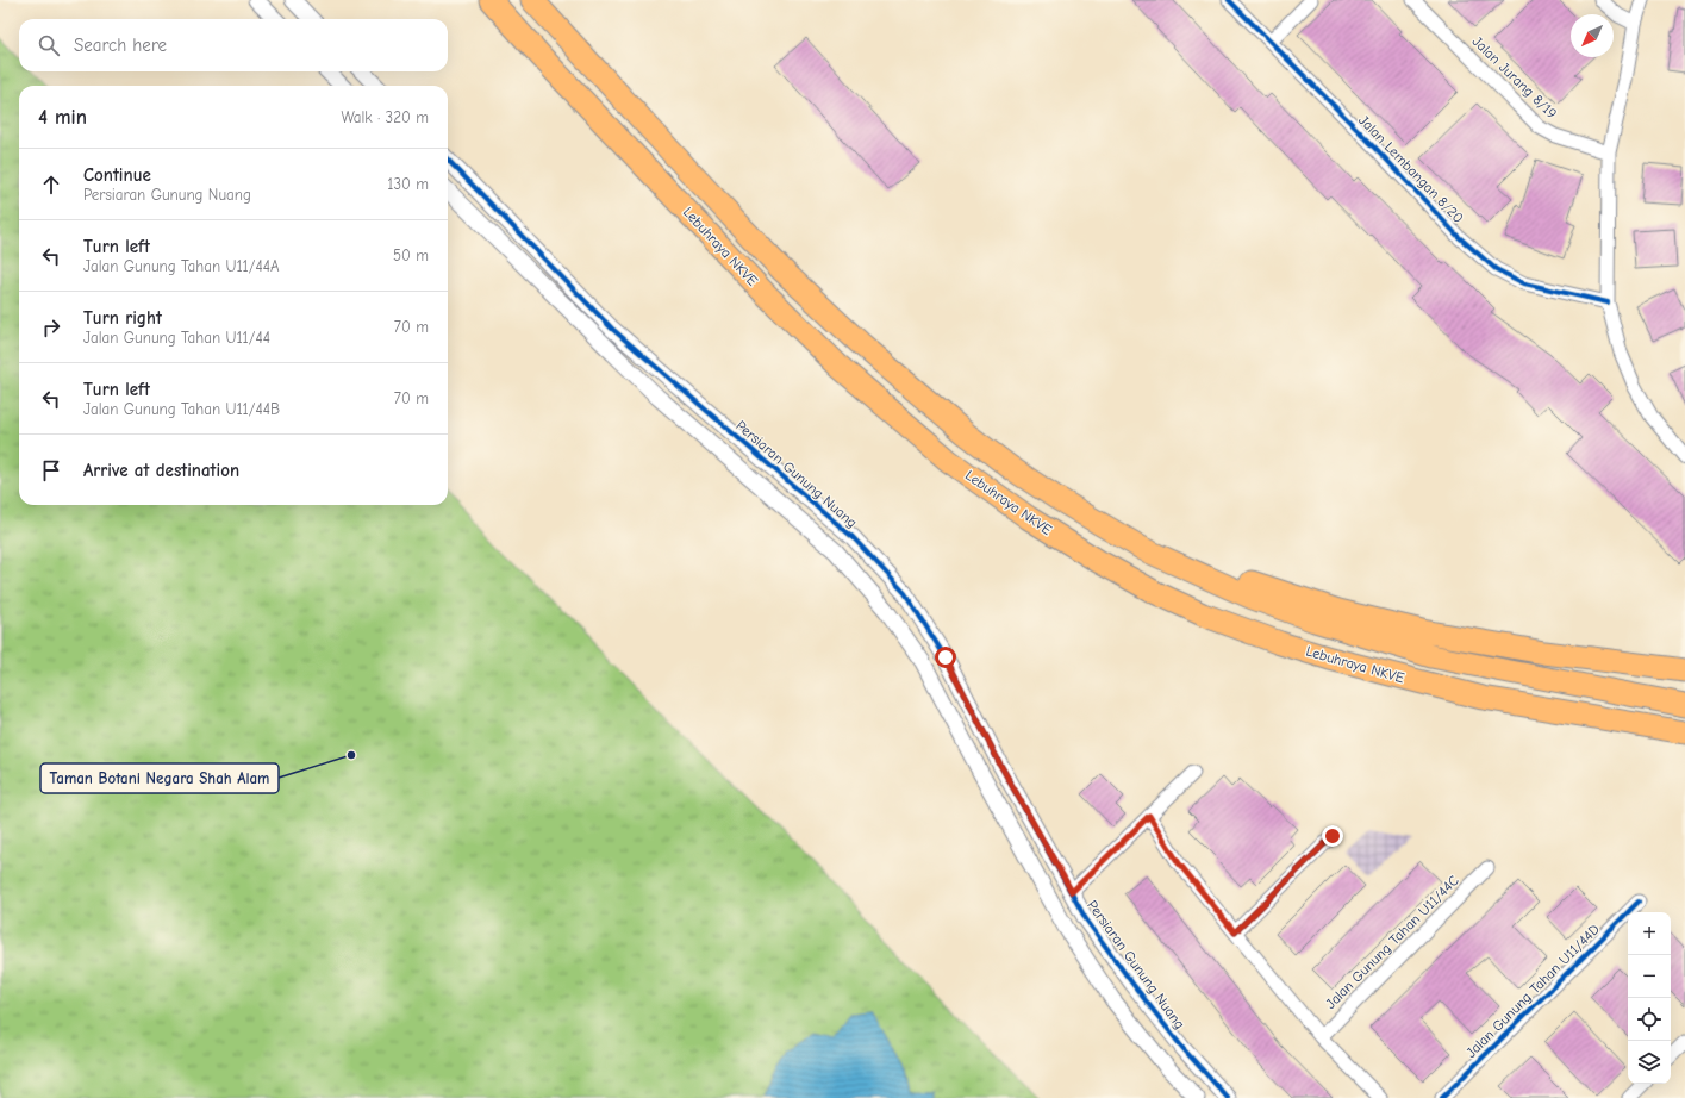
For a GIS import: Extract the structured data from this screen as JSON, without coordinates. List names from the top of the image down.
{
  "streets": {
    "highway": ["Lebuhraya NKVE"],
    "street": [
      "Jalan Jurang 8/19",
      "Jalan Lembangan 8/20",
      "Persiaran Gunung Nuang",
      "Jalan Gunung Tahan U11/44C",
      "Jalan Gunung Tahan U11/44D"
    ]
  },
  "places": ["Taman Botani Negara Shah Alam"],
  "north": "bottom left",
  "page": {
    "search": "Search here",
    "heading": ["4 min", "Walk · 320 m"],
    "list": [
      ["Continue", "Persiaran Gunung Nuang", "130 m"],
      ["Turn left", "Jalan Gunung Tahan U11/44A", "50 m"],
      ["Turn right", "Jalan Gunung Tahan U11/44", "70 m"],
      ["Turn left", "Jalan Gunung Tahan U11/44B", "70 m"],
      "Arrive at destination"
    ],
    "map_buttons": ["+", "−"]
  }
}
